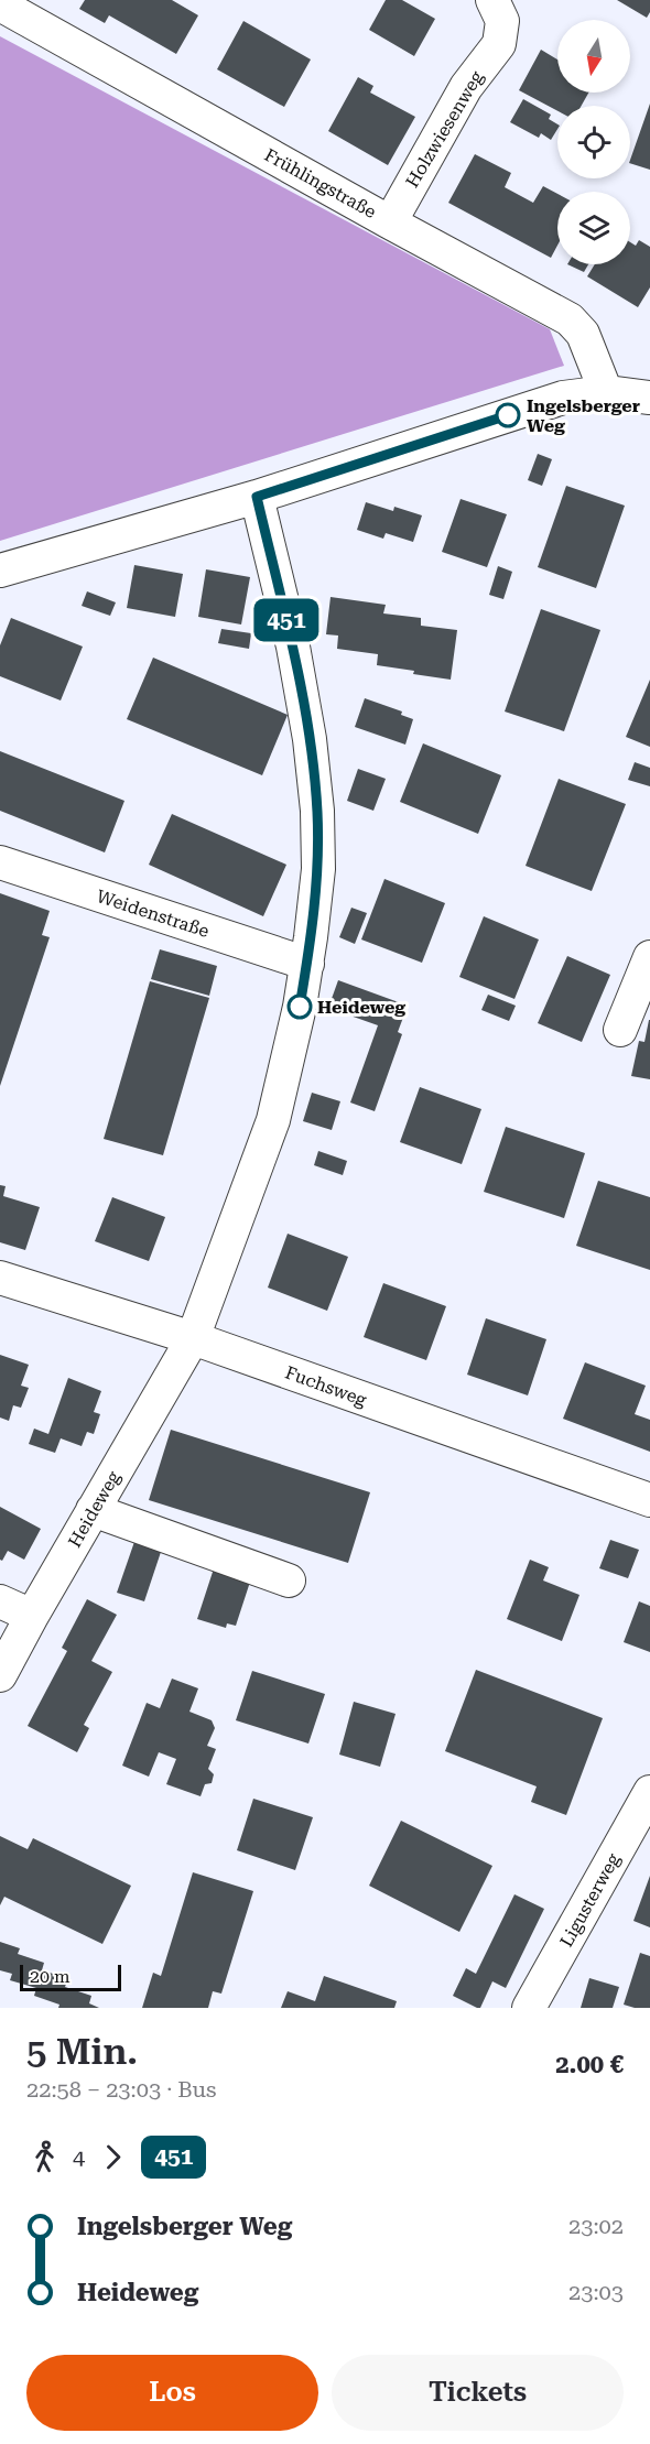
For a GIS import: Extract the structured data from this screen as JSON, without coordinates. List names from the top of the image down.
{
  "streets": {
    "street": [
      "Holzwiesenweg",
      "Frühlingstraße",
      "Weidenstraße",
      "Fuchsweg",
      "Heideweg",
      "Ligusterweg"
    ]
  },
  "crossings": [
    ["Holzwiesenweg", "Frühlingstraße"],
    ["Weidenstraße", "Heideweg"],
    ["Fuchsweg", "Heideweg"]
  ],
  "places": ["Ingelsberger Weg", "Heideweg"],
  "lines": ["bus line 451"],
  "scale_bar": "20 m",
  "north": "bottom",
  "page": {
    "on_map": "451",
    "scale": "20 m",
    "heading": ["5 Min.", "22:58 – 23:03 · Bus", "2.00 €"],
    "legs": ["4", "451"],
    "list": [
      {
        "name": "Ingelsberger Weg",
        "value": "23:02"
      },
      {
        "name": "Heideweg",
        "value": "23:03"
      }
    ],
    "buttons": ["Los", "Tickets"]
  }
}
